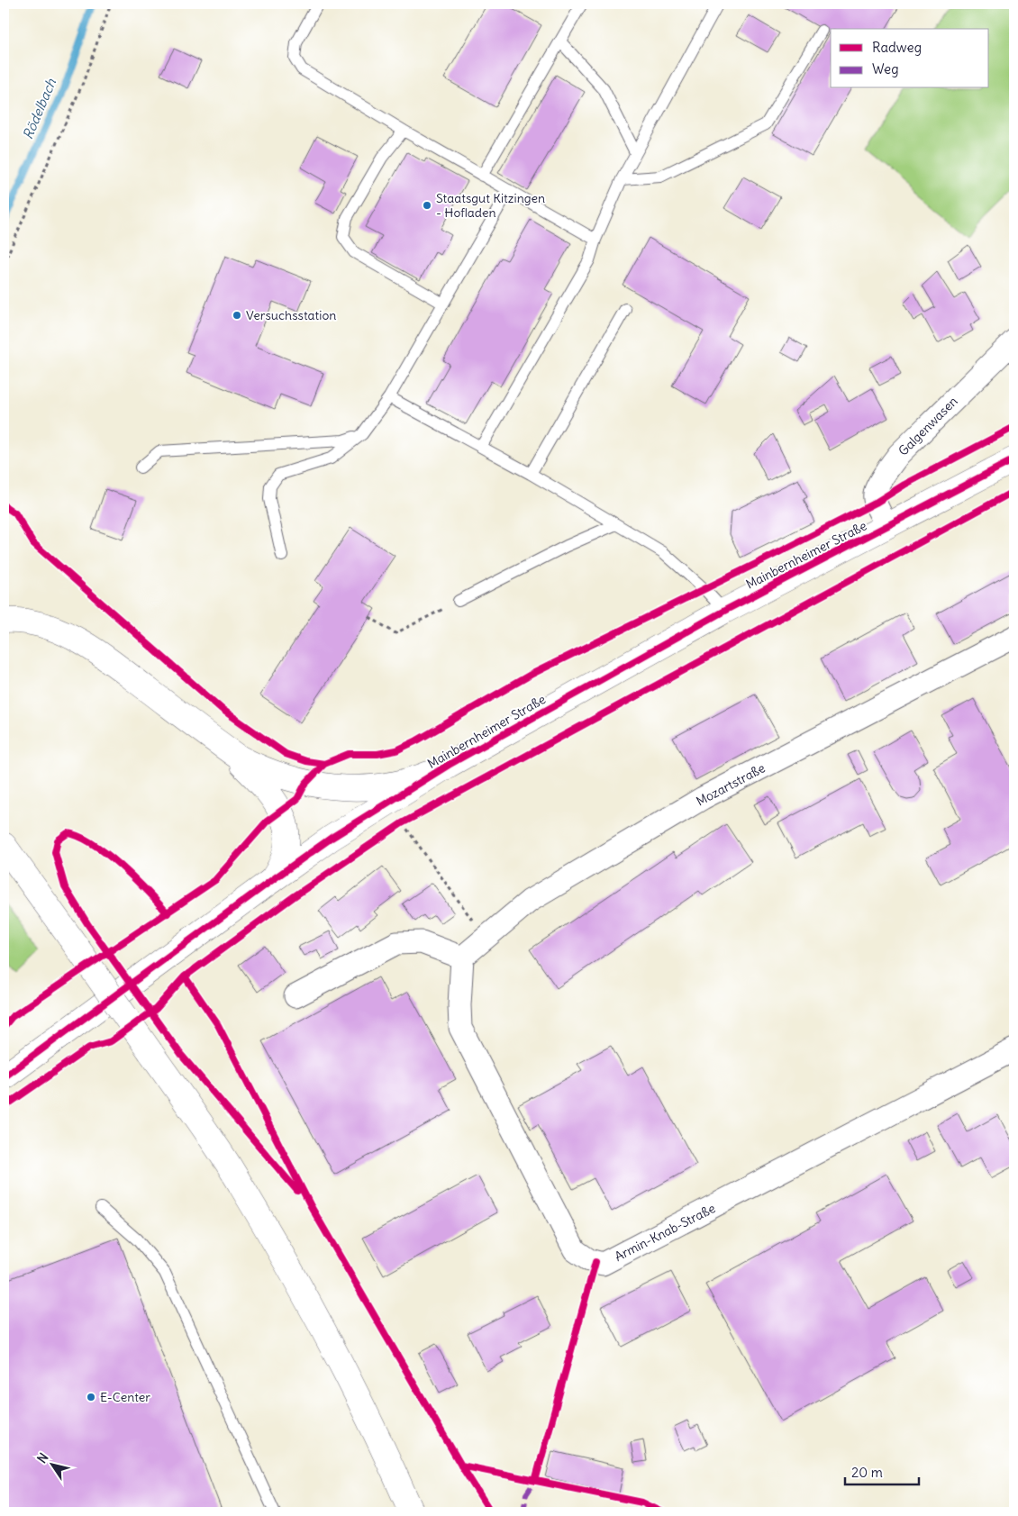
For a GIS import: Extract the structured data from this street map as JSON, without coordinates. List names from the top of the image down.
{
  "streets": {
    "main road": ["Mainbernheimer Straße"],
    "street": ["Galgenwasen", "Mozartstraße", "Armin-Knab-Straße"]
  },
  "crossings": [
    ["Galgenwasen", "Mainbernheimer Straße"],
    ["Mozartstraße", "Armin-Knab-Straße"]
  ],
  "water": ["Rödelbach"],
  "places": ["Staatsgut Kitzingen - Hofladen", "Versuchsstation", "E-Center"],
  "legend": ["Radweg", "Weg"],
  "scale_bar": "20 m",
  "north": "top left"
}
